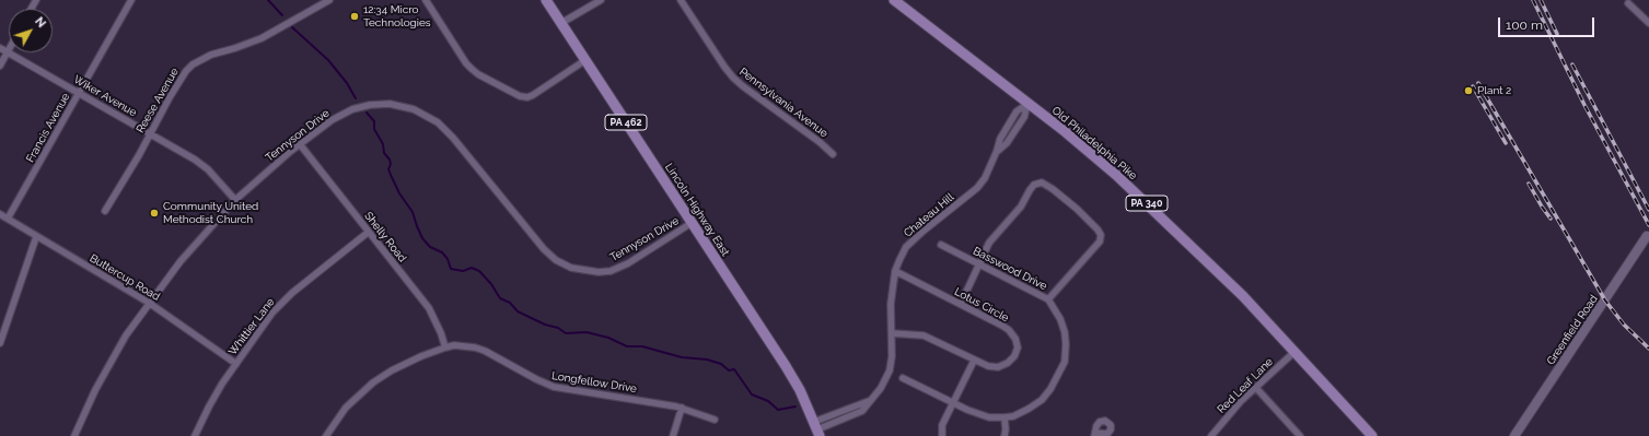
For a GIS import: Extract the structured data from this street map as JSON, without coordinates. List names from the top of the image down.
{
  "streets": {
    "main road": [
      "PA 462",
      "Old Philadelphia Pike",
      "PA 340",
      "Lincoln Highway East",
      "Greenfield Road"
    ],
    "street": [
      "Wiker Avenue",
      "Reese Avenue",
      "Pennsylvania Avenue",
      "Francis Avenue",
      "Tennyson Drive",
      "Chateau Hill",
      "Shelly Road",
      "Basswood Drive",
      "Buttercup Road",
      "Lotus Circle",
      "Whittier Lane",
      "Longfellow Drive",
      "Red Leaf Lane"
    ]
  },
  "crossings": [
    ["Wiker Avenue", "Reese Avenue"],
    ["Wiker Avenue", "Francis Avenue"],
    ["Wiker Avenue", "Tennyson Drive"],
    ["Francis Avenue", "Buttercup Road"],
    ["Tennyson Drive", "Lincoln Highway East"],
    ["Tennyson Drive", "Shelly Road"],
    ["Tennyson Drive", "Buttercup Road"],
    ["Old Philadelphia Pike", "Chateau Hill"],
    ["Old Philadelphia Pike", "Red Leaf Lane"],
    ["Lincoln Highway East", "Chateau Hill"],
    ["Chateau Hill", "Lotus Circle"],
    ["Shelly Road", "Whittier Lane"],
    ["Shelly Road", "Longfellow Drive"],
    ["Buttercup Road", "Whittier Lane"]
  ],
  "places": ["12:34 Micro Technologies", "Plant 2", "Community United Methodist Church"],
  "scale_bar": "100 m",
  "north": "top right"
}
